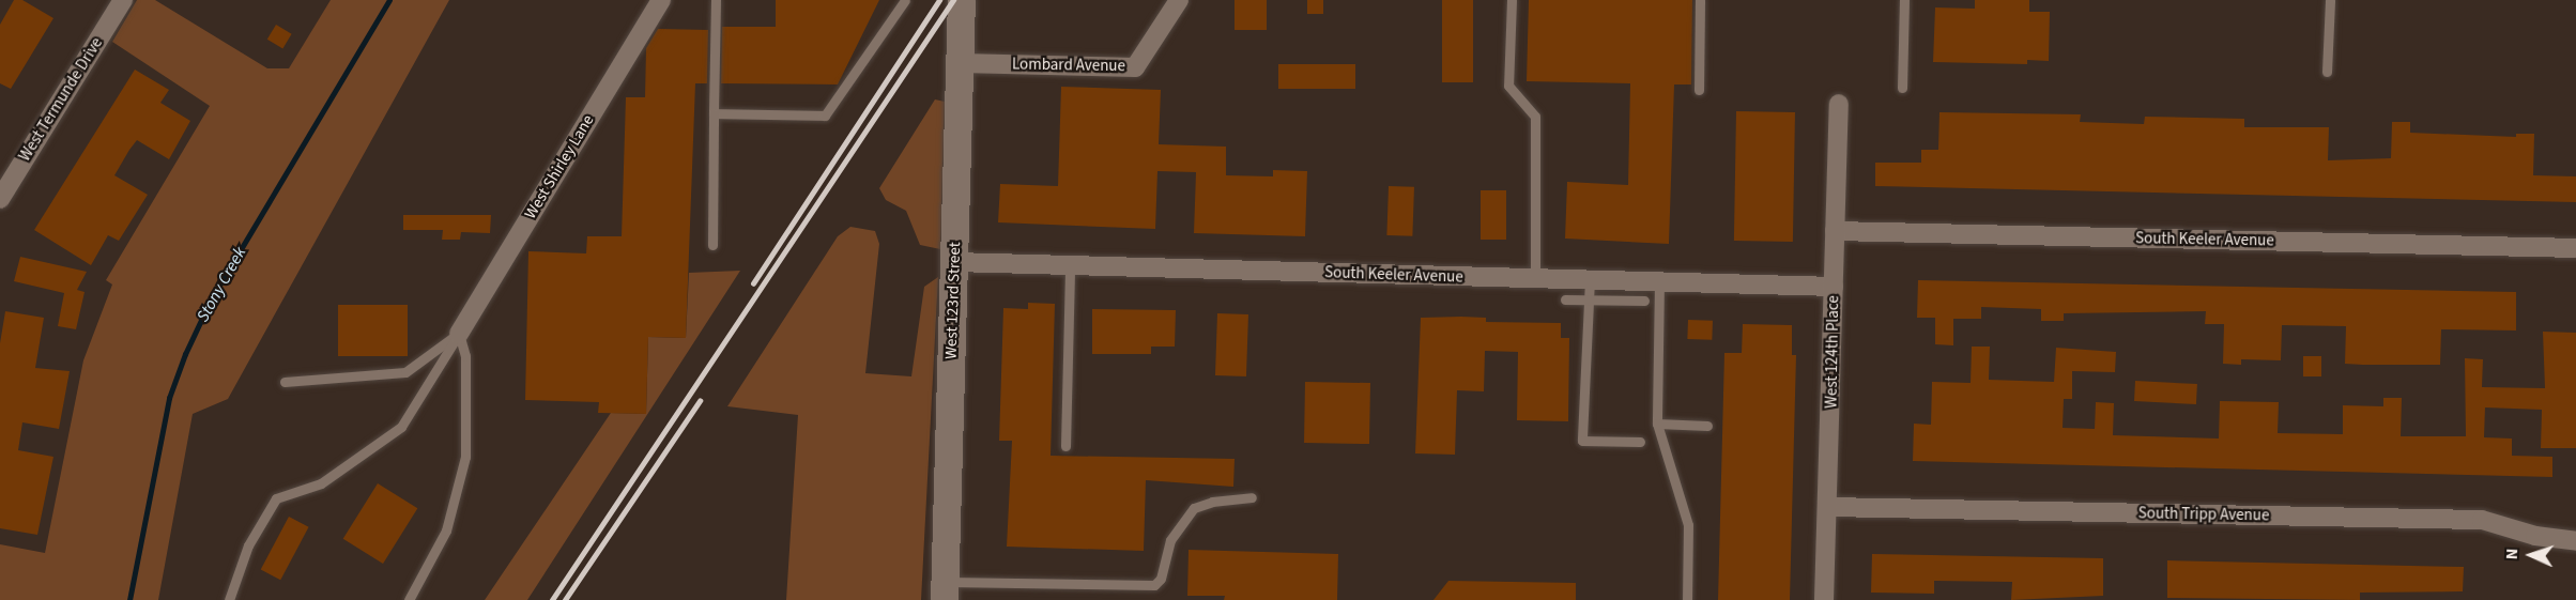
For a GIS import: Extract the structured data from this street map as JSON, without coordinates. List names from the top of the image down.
{
  "streets": {
    "street": [
      "Lombard Avenue",
      "West Termunde Drive",
      "West Shirley Lane",
      "South Keeler Avenue",
      "West 123rd Street",
      "West 124th Place",
      "South Tripp Avenue"
    ]
  },
  "crossings": [
    ["Lombard Avenue", "West 123rd Street"],
    ["South Keeler Avenue", "West 123rd Street"],
    ["South Keeler Avenue", "West 124th Place"],
    ["West 124th Place", "South Tripp Avenue"]
  ],
  "water": ["Stony Creek"],
  "north": "left"
}
